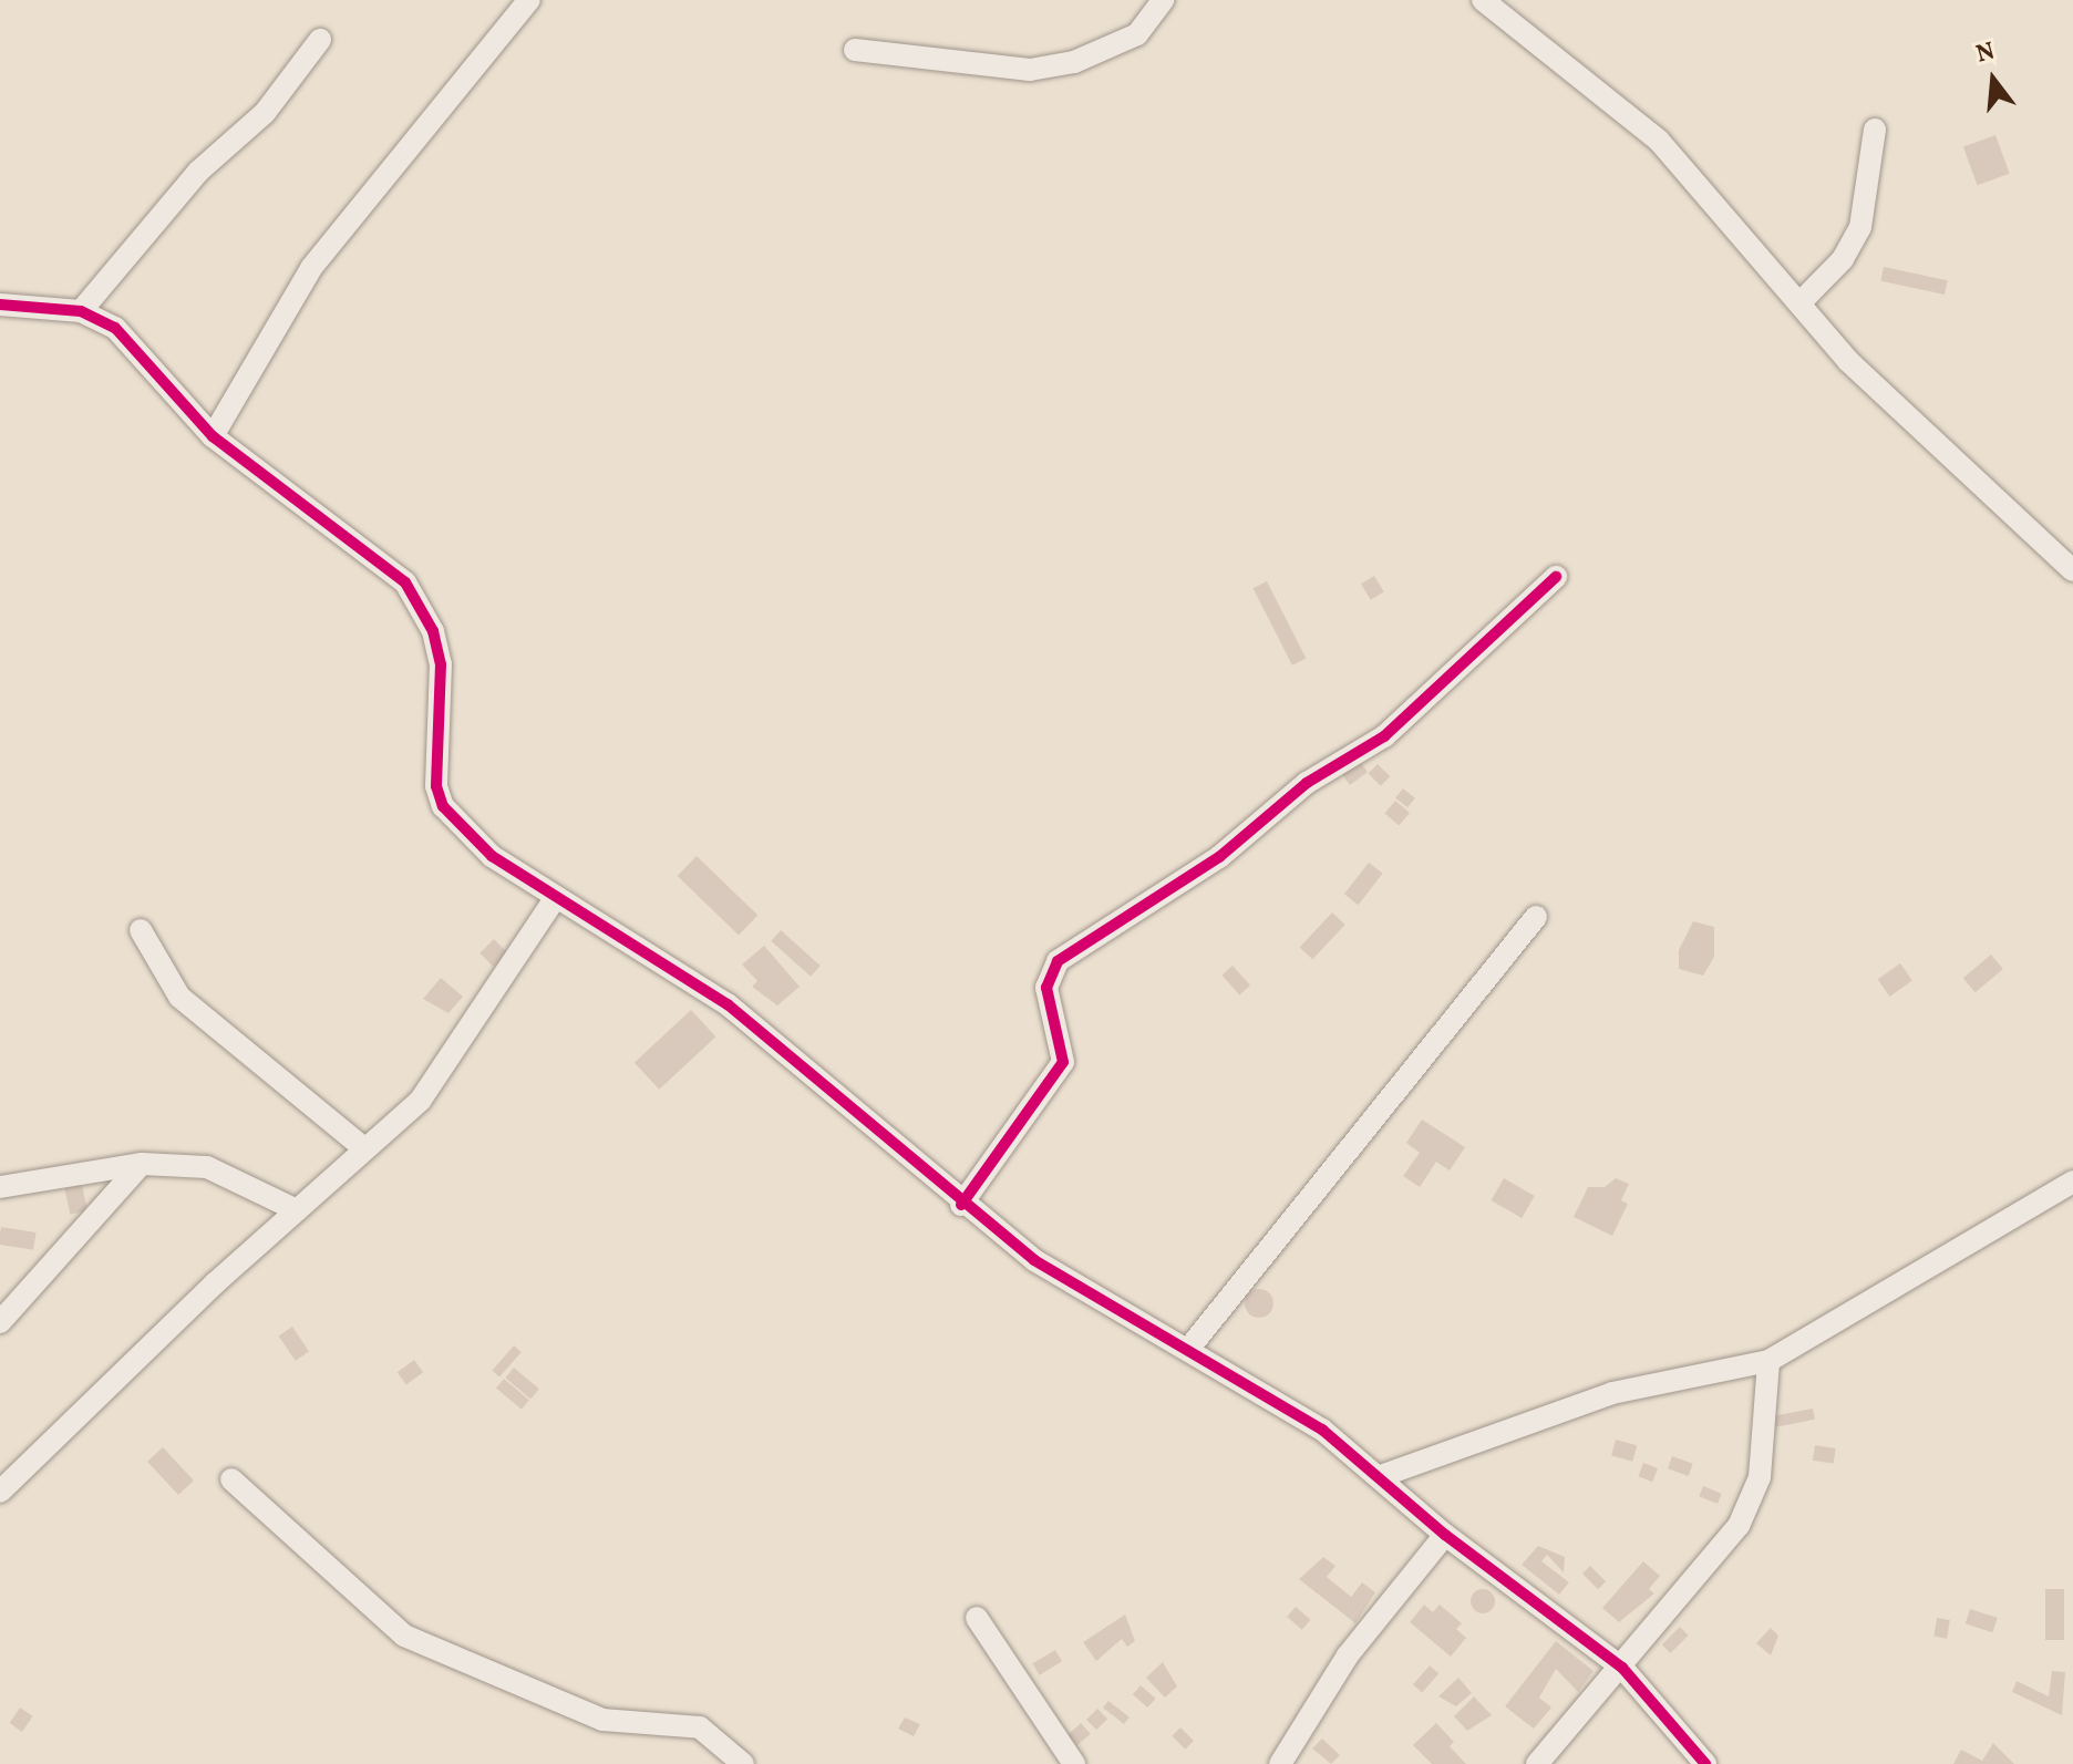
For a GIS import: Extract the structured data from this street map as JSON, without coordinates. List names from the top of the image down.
{
  "north": "top"
}
